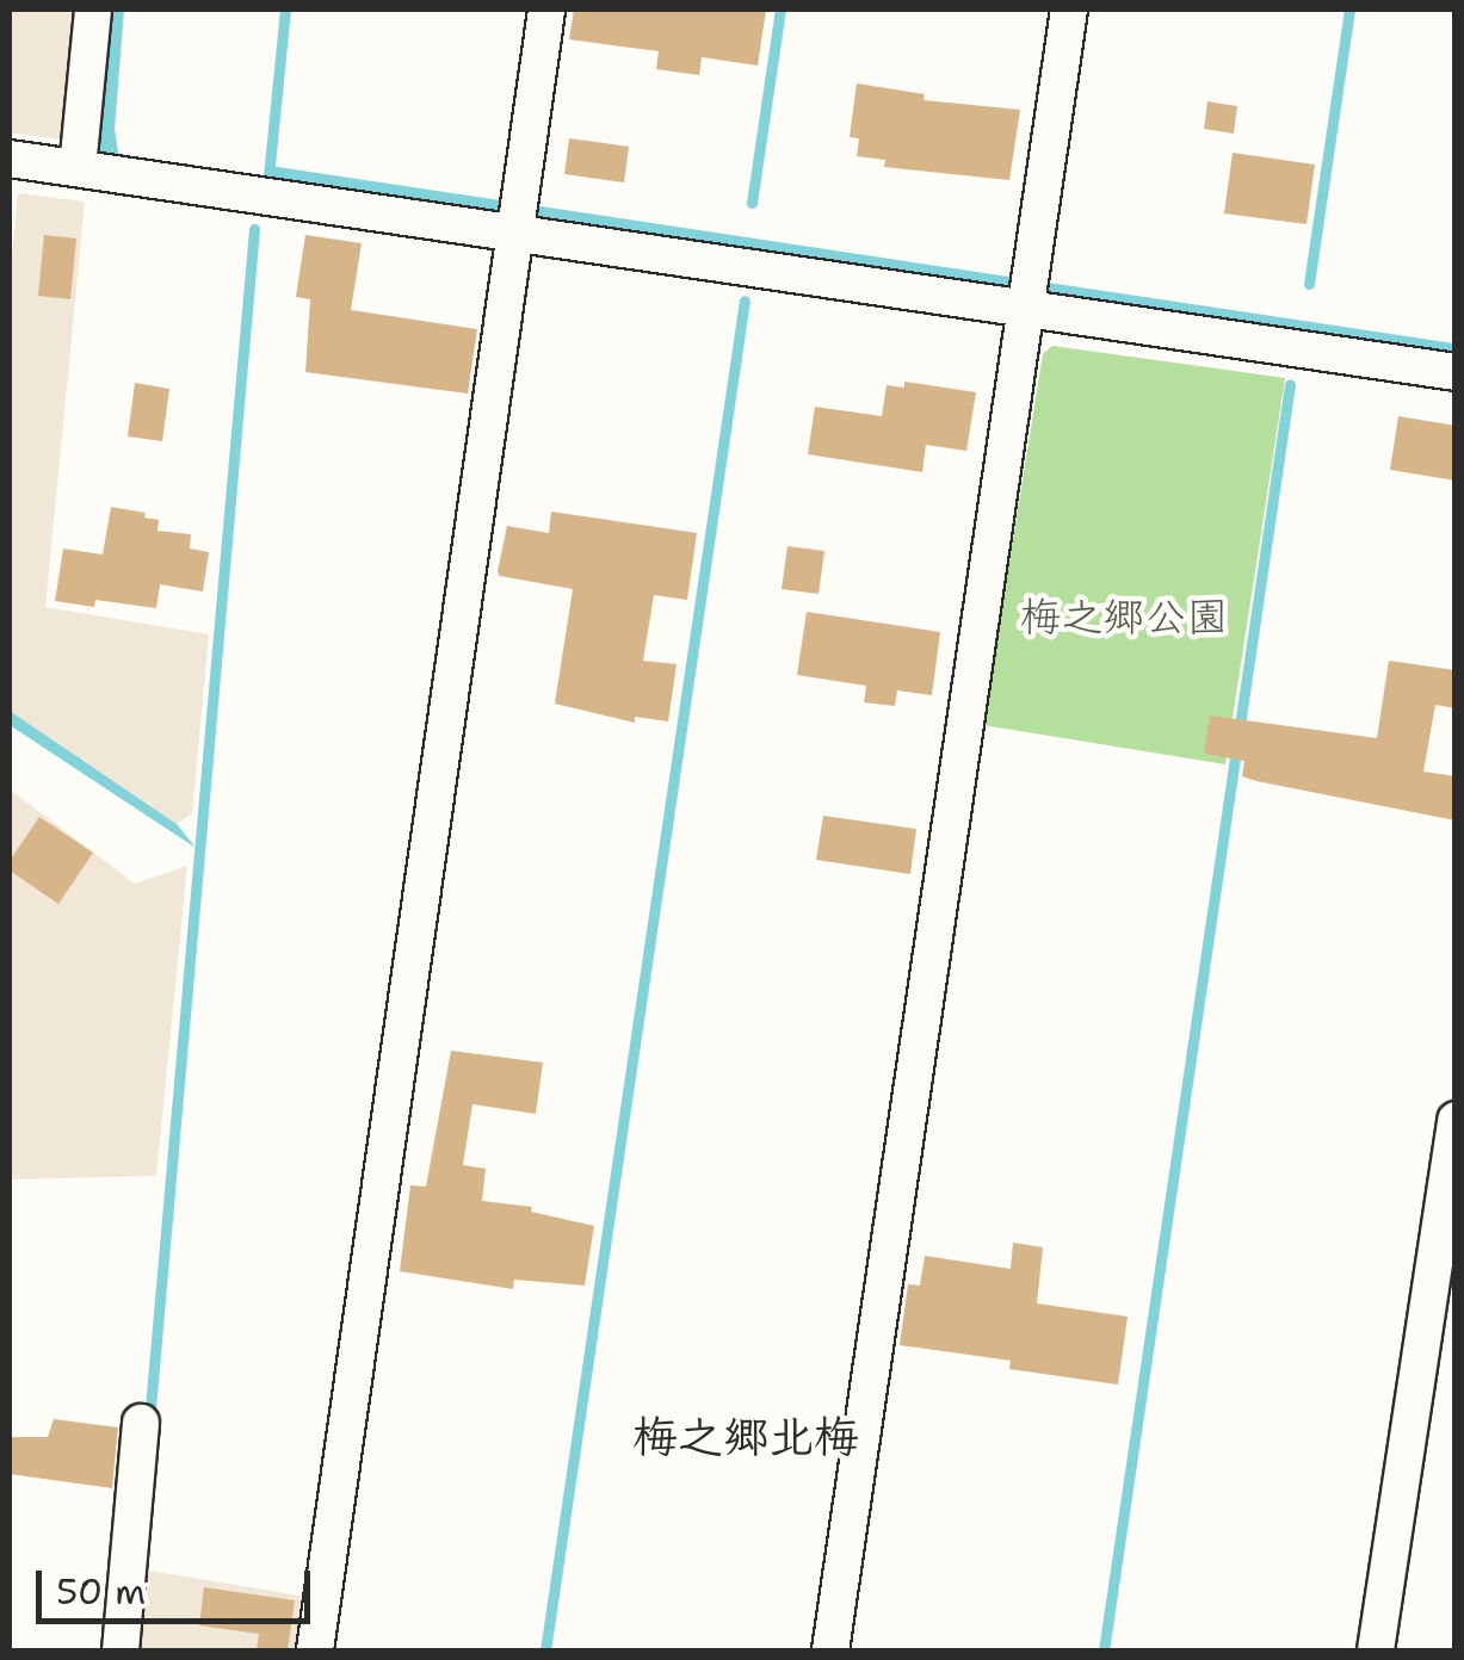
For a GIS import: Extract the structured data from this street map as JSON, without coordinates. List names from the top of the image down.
{
  "districts": ["梅之郷北梅"],
  "parks": ["梅之郷公園"],
  "scale_bar": "50 m"
}
